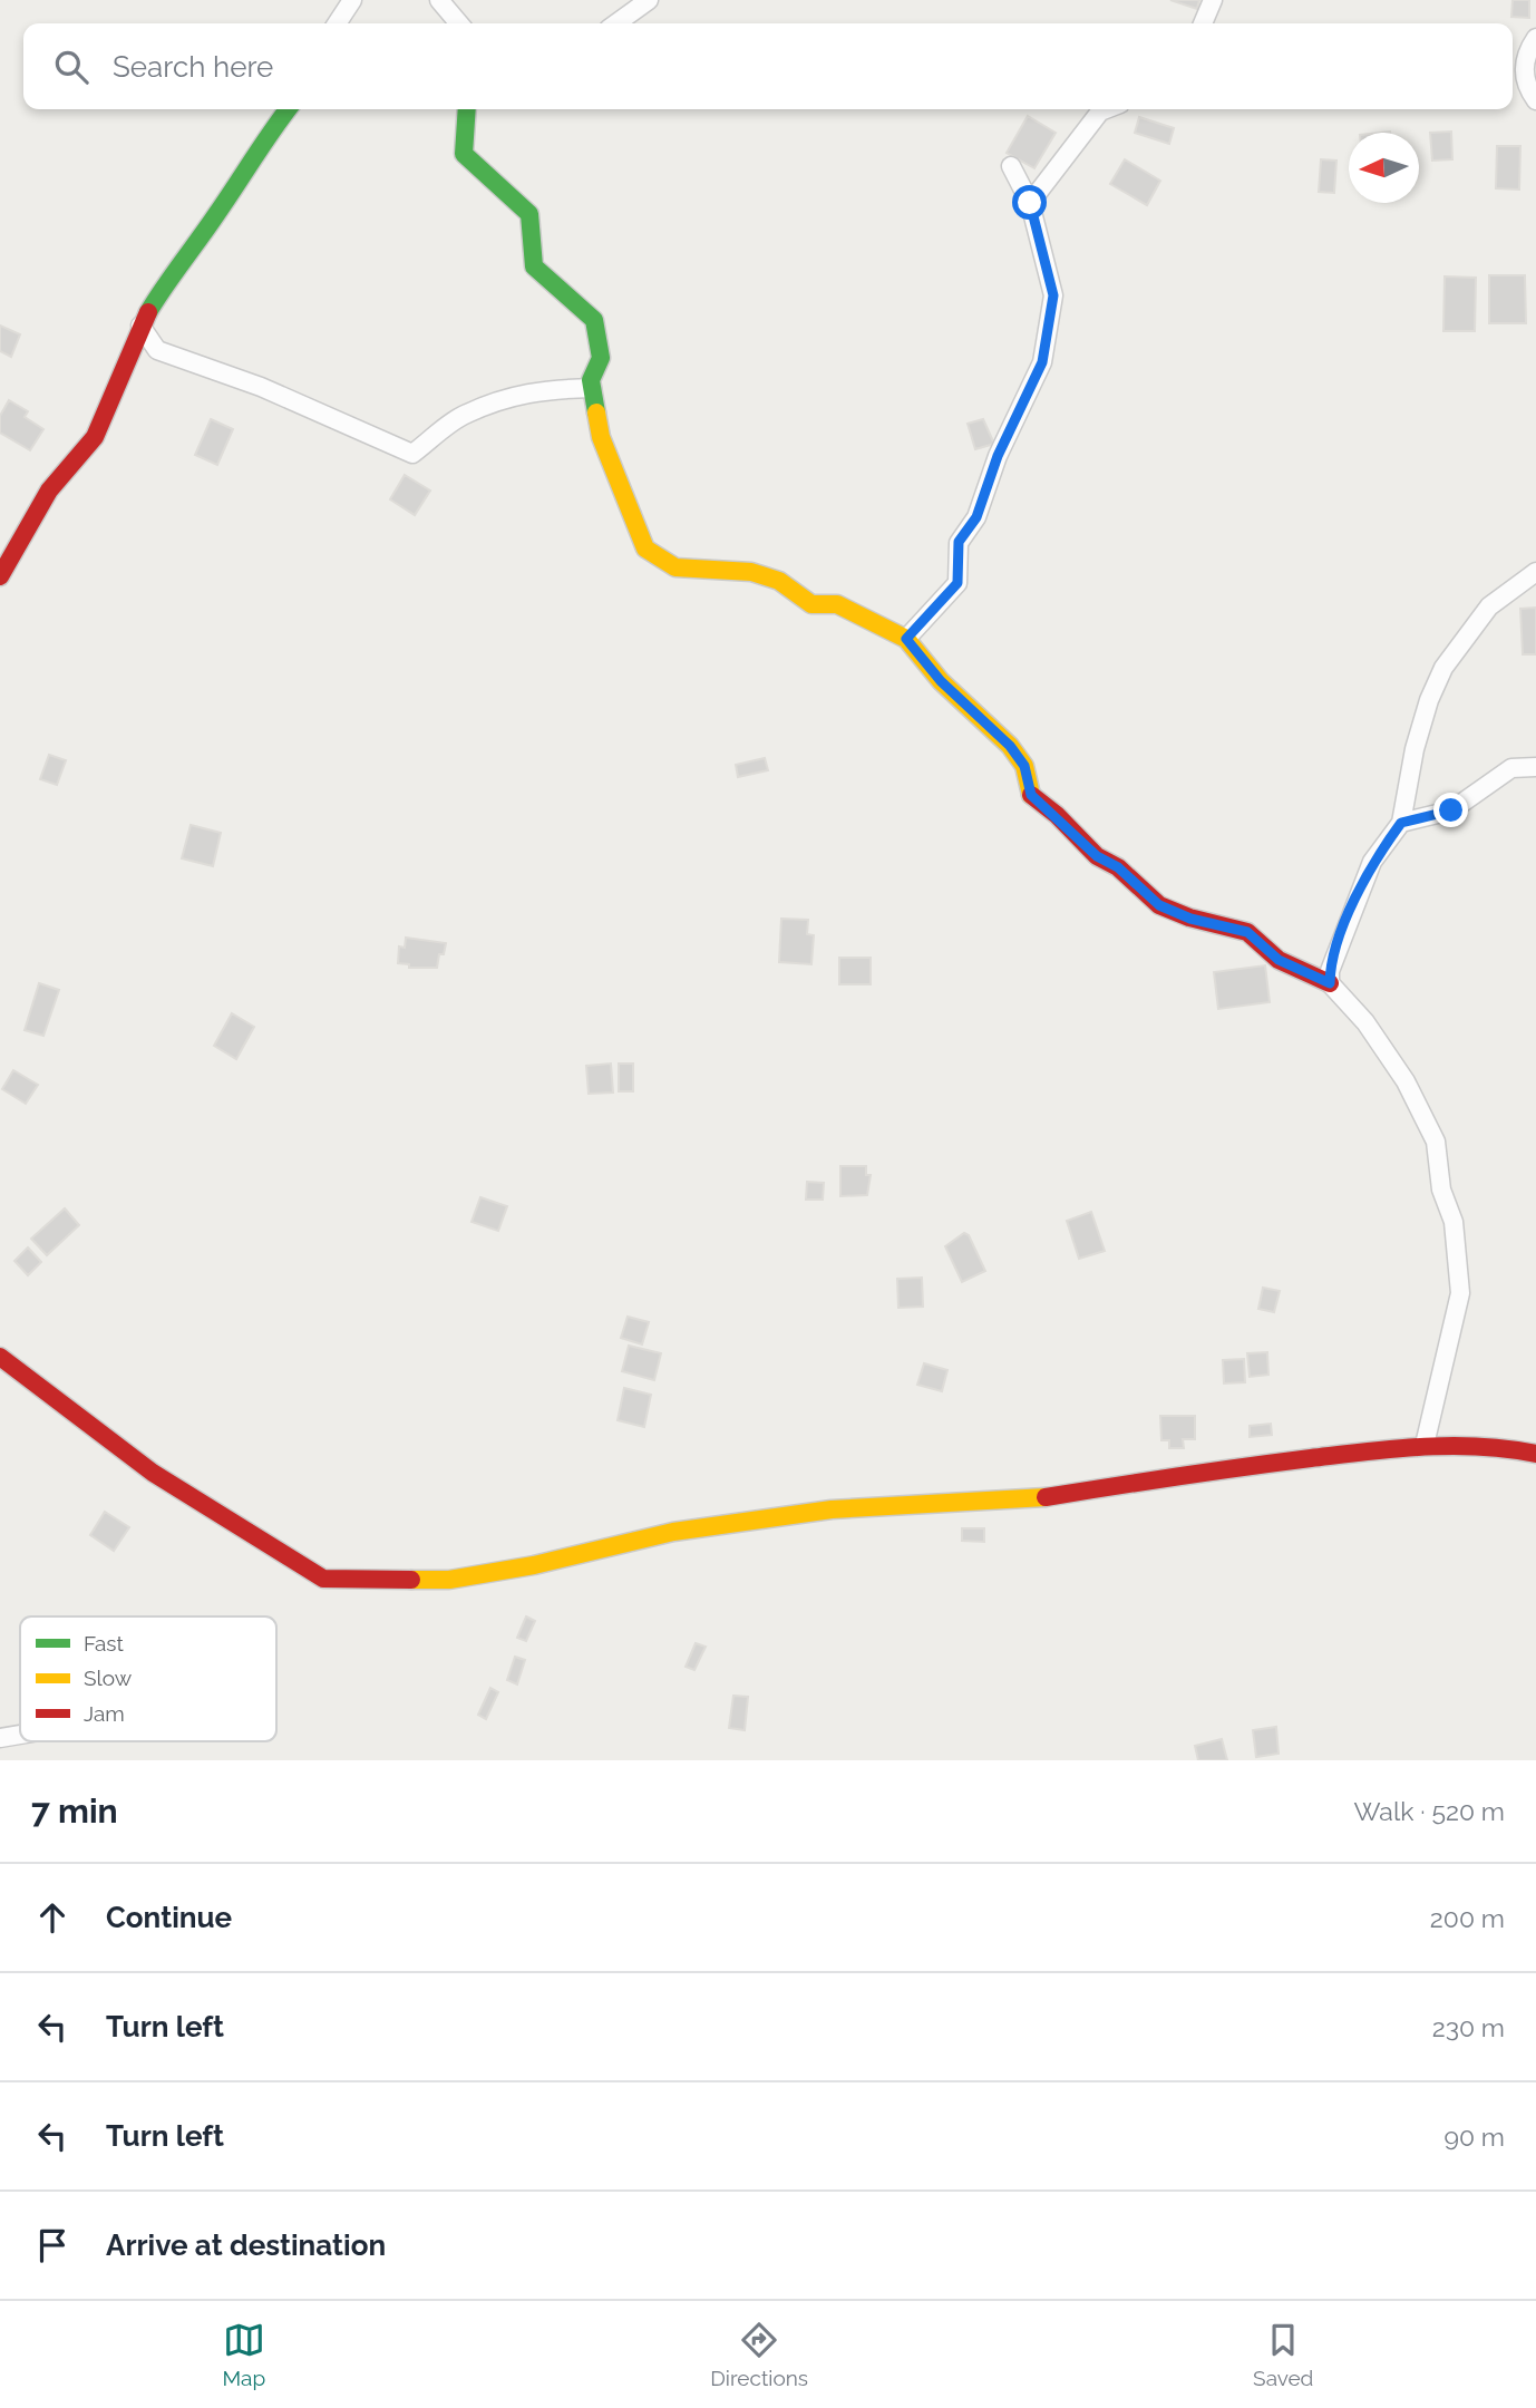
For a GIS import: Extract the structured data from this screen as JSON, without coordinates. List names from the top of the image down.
{
  "legend": ["Fast", "Slow", "Jam"],
  "north": "left",
  "page": {
    "search": "Search here",
    "heading": ["7 min", "Walk · 520 m"],
    "list": [
      ["Continue", "200 m"],
      ["Turn left", "230 m"],
      ["Turn left", "90 m"],
      "Arrive at destination"
    ],
    "nav": ["Map", "Directions", "Saved"]
  }
}
